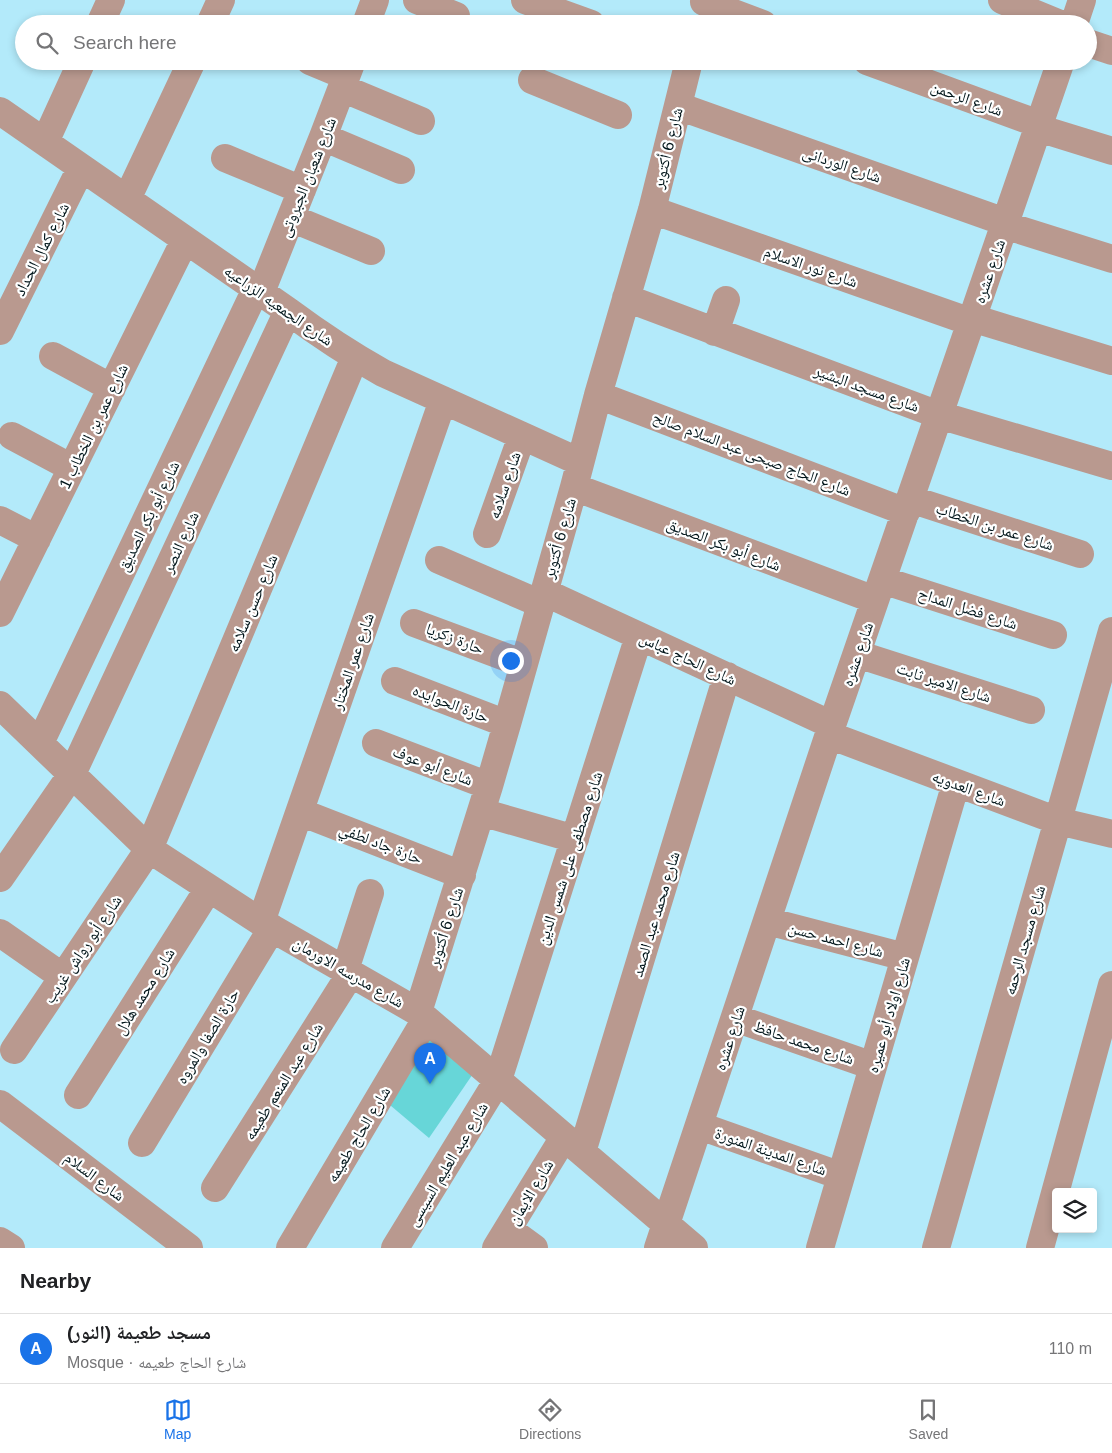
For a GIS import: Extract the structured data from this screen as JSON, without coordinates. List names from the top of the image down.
{
  "streets": {
    "street": [
      "شارع الرحمن",
      "شارع 6 أكتوبر",
      "شارع الوردانى",
      "شارع شعبان الجبروتى",
      "شارع كمال الحداد",
      "شارع نور الاسلام",
      "شارع عشره",
      "شارع الجمعيه الزراعيه",
      "شارع مسجد البشير",
      "شارع عمر بن الخطاب 1",
      "شارع الحاج صبحى عبد السلام صالح",
      "شارع سلامه",
      "شارع أبو بكر الصديق",
      "شارع عمر بن الخطاب",
      "شارع النصر",
      "شارع حسن سلامه",
      "شارع فضل المداح",
      "حارة زكريا",
      "شارع الحاج عباس",
      "شارع عمر المختار",
      "شارع الامير ثابت",
      "حارة الحوايده",
      "شارع أبو عوف",
      "شارع العدويه",
      "حارة جاد لطفي",
      "شارع مصطفى على شمس الدين",
      "شارع محمد عبد الصمد",
      "شارع احمد حسن",
      "شارع مسجد الرحمه",
      "شارع أبو رواش غريب",
      "شارع مدرسه الاورمان",
      "شارع محمد هلال",
      "شارع اولاد أبو عميره",
      "حارة الصفا والمروه",
      "شارع محمد حافظ",
      "شارع عبد المنعم طعيمه",
      "شارع الحاج طعيمه",
      "شارع المدينة المنورة",
      "شارع عبد العليم السيسى",
      "شارع السلام",
      "شارع الايمان"
    ]
  },
  "crossings": [
    ["شارع الرحمن", "شارع عشره"],
    ["شارع 6 أكتوبر", "شارع الوردانى"],
    ["شارع 6 أكتوبر", "شارع نور الاسلام"],
    ["شارع 6 أكتوبر", "شارع الجمعيه الزراعيه"],
    ["شارع 6 أكتوبر", "شارع مسجد البشير"],
    ["شارع 6 أكتوبر", "شارع الحاج صبحى عبد السلام صالح"],
    ["شارع 6 أكتوبر", "شارع أبو بكر الصديق"],
    ["شارع 6 أكتوبر", "حارة زكريا"],
    ["شارع 6 أكتوبر", "شارع الحاج عباس"],
    ["شارع 6 أكتوبر", "حارة الحوايده"],
    ["شارع 6 أكتوبر", "شارع أبو عوف"],
    ["شارع 6 أكتوبر", "حارة جاد لطفي"],
    ["شارع 6 أكتوبر", "شارع مدرسه الاورمان"],
    ["شارع 6 أكتوبر", "شارع الحاج طعيمه"],
    ["شارع الوردانى", "شارع عشره"],
    ["شارع شعبان الجبروتى", "شارع الجمعيه الزراعيه"],
    ["شارع شعبان الجبروتى", "شارع أبو بكر الصديق"],
    ["شارع كمال الحداد", "شارع الجمعيه الزراعيه"],
    ["شارع نور الاسلام", "شارع عشره"],
    ["شارع عشره", "شارع مسجد البشير"],
    ["شارع عشره", "شارع الحاج صبحى عبد السلام صالح"],
    ["شارع عشره", "شارع أبو بكر الصديق"],
    ["شارع عشره", "شارع عمر بن الخطاب"],
    ["شارع عشره", "شارع فضل المداح"],
    ["شارع عشره", "شارع الحاج عباس"],
    ["شارع عشره", "شارع الامير ثابت"],
    ["شارع عشره", "شارع العدويه"],
    ["شارع عشره", "شارع احمد حسن"],
    ["شارع عشره", "شارع مدرسه الاورمان"],
    ["شارع عشره", "شارع محمد حافظ"],
    ["شارع عشره", "شارع المدينة المنورة"],
    ["شارع الجمعيه الزراعيه", "شارع عمر بن الخطاب 1"],
    ["شارع الجمعيه الزراعيه", "شارع سلامه"],
    ["شارع الجمعيه الزراعيه", "شارع أبو بكر الصديق"],
    ["شارع الجمعيه الزراعيه", "شارع النصر"],
    ["شارع الجمعيه الزراعيه", "شارع حسن سلامه"],
    ["شارع الجمعيه الزراعيه", "شارع عمر المختار"],
    ["شارع الحاج صبحى عبد السلام صالح", "شارع عمر بن الخطاب"],
    ["شارع أبو بكر الصديق", "شارع فضل المداح"],
    ["شارع أبو بكر الصديق", "شارع مدرسه الاورمان"],
    ["شارع النصر", "شارع مدرسه الاورمان"],
    ["شارع حسن سلامه", "شارع أبو رواش غريب"],
    ["شارع حسن سلامه", "شارع مدرسه الاورمان"],
    ["شارع الحاج عباس", "شارع العدويه"],
    ["شارع الحاج عباس", "شارع مصطفى على شمس الدين"],
    ["شارع الحاج عباس", "شارع محمد عبد الصمد"],
    ["شارع عمر المختار", "حارة جاد لطفي"],
    ["شارع عمر المختار", "شارع مدرسه الاورمان"],
    ["شارع عمر المختار", "حارة الصفا والمروه"],
    ["شارع العدويه", "شارع مسجد الرحمه"],
    ["شارع العدويه", "شارع اولاد أبو عميره"],
    ["شارع مصطفى على شمس الدين", "شارع مدرسه الاورمان"],
    ["شارع مصطفى على شمس الدين", "شارع عبد العليم السيسى"],
    ["شارع محمد عبد الصمد", "شارع مدرسه الاورمان"],
    ["شارع محمد عبد الصمد", "شارع الايمان"],
    ["شارع احمد حسن", "شارع اولاد أبو عميره"],
    ["شارع أبو رواش غريب", "شارع مدرسه الاورمان"],
    ["شارع مدرسه الاورمان", "شارع محمد هلال"],
    ["شارع مدرسه الاورمان", "حارة الصفا والمروه"],
    ["شارع مدرسه الاورمان", "شارع عبد المنعم طعيمه"],
    ["شارع مدرسه الاورمان", "شارع الحاج طعيمه"],
    ["شارع مدرسه الاورمان", "شارع عبد العليم السيسى"],
    ["شارع مدرسه الاورمان", "شارع الايمان"],
    ["شارع اولاد أبو عميره", "شارع محمد حافظ"],
    ["شارع اولاد أبو عميره", "شارع المدينة المنورة"]
  ],
  "page": {
    "search": "Search here",
    "pins": "A",
    "heading": "Nearby",
    "list": [
      {
        "mark": "A",
        "name": "مسجد طعيمة (النور)",
        "note": "Mosque · شارع الحاج طعيمه",
        "value": "110 m"
      }
    ],
    "nav": ["Map", "Directions", "Saved"]
  }
}
